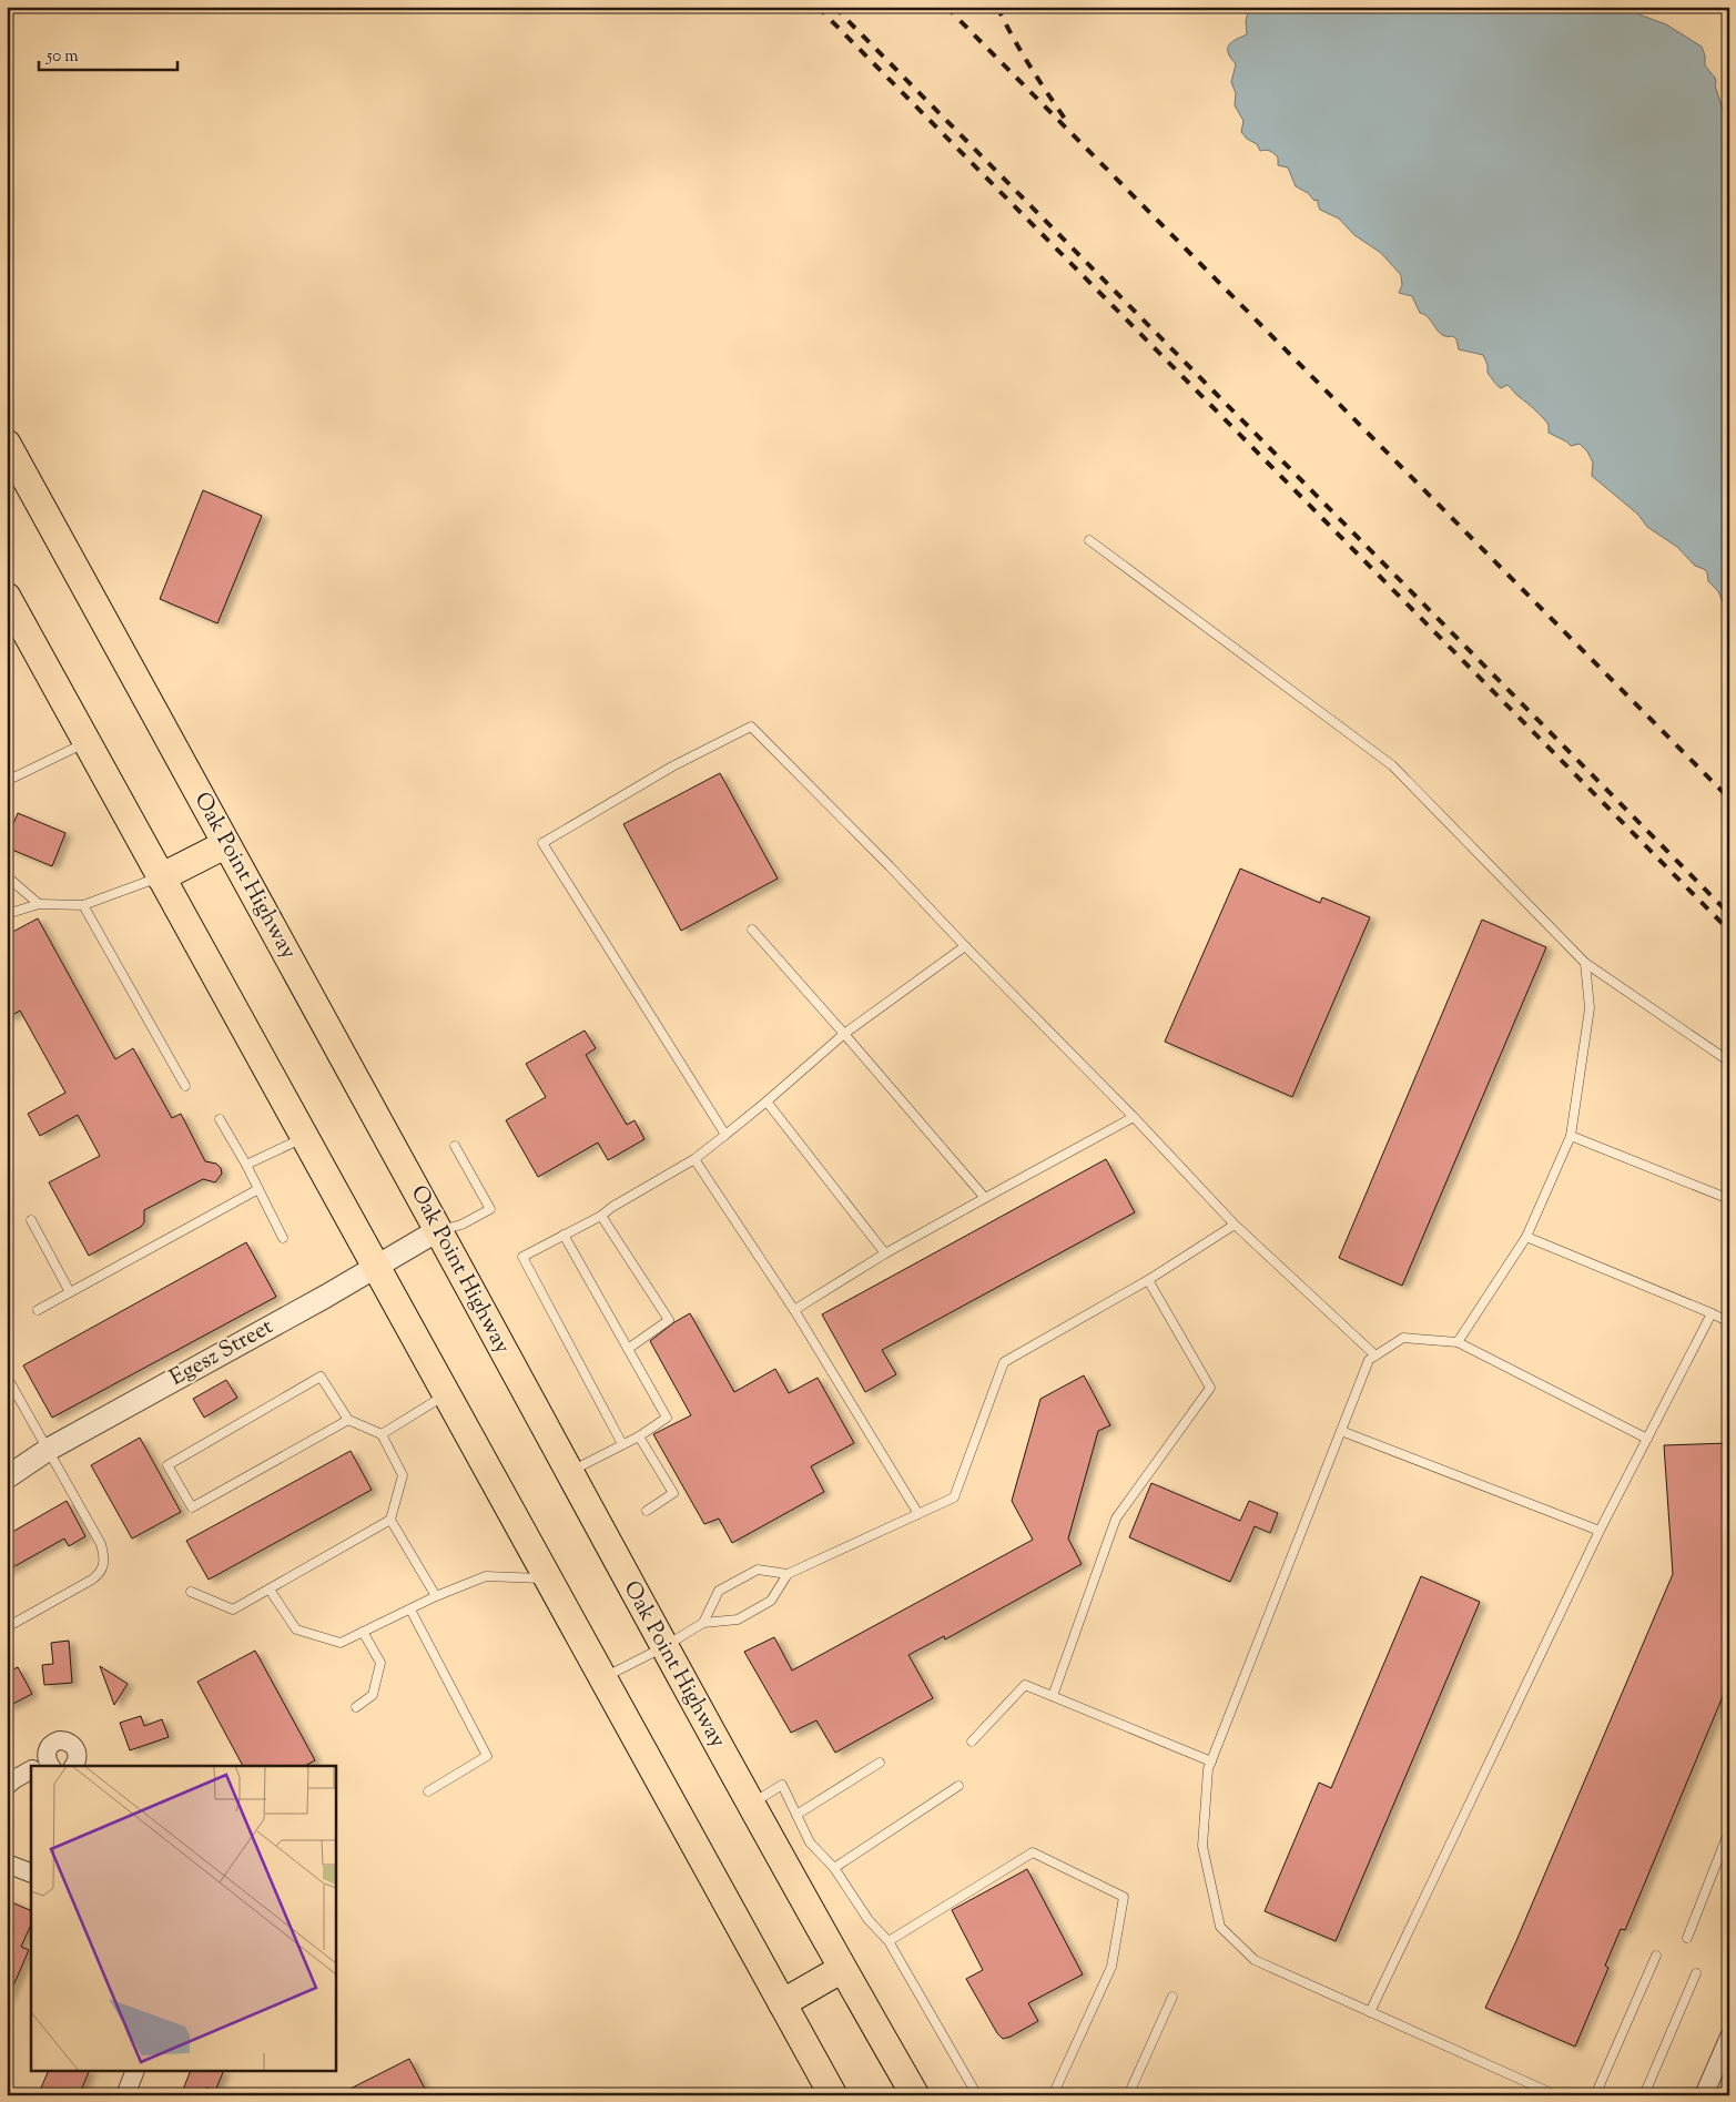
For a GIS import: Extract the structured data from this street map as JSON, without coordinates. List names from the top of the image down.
{
  "streets": {
    "main road": ["Oak Point Highway"],
    "street": ["Egesz Street"]
  },
  "crossings": [
    ["Oak Point Highway", "Egesz Street"]
  ],
  "scale_bar": "50 m"
}
